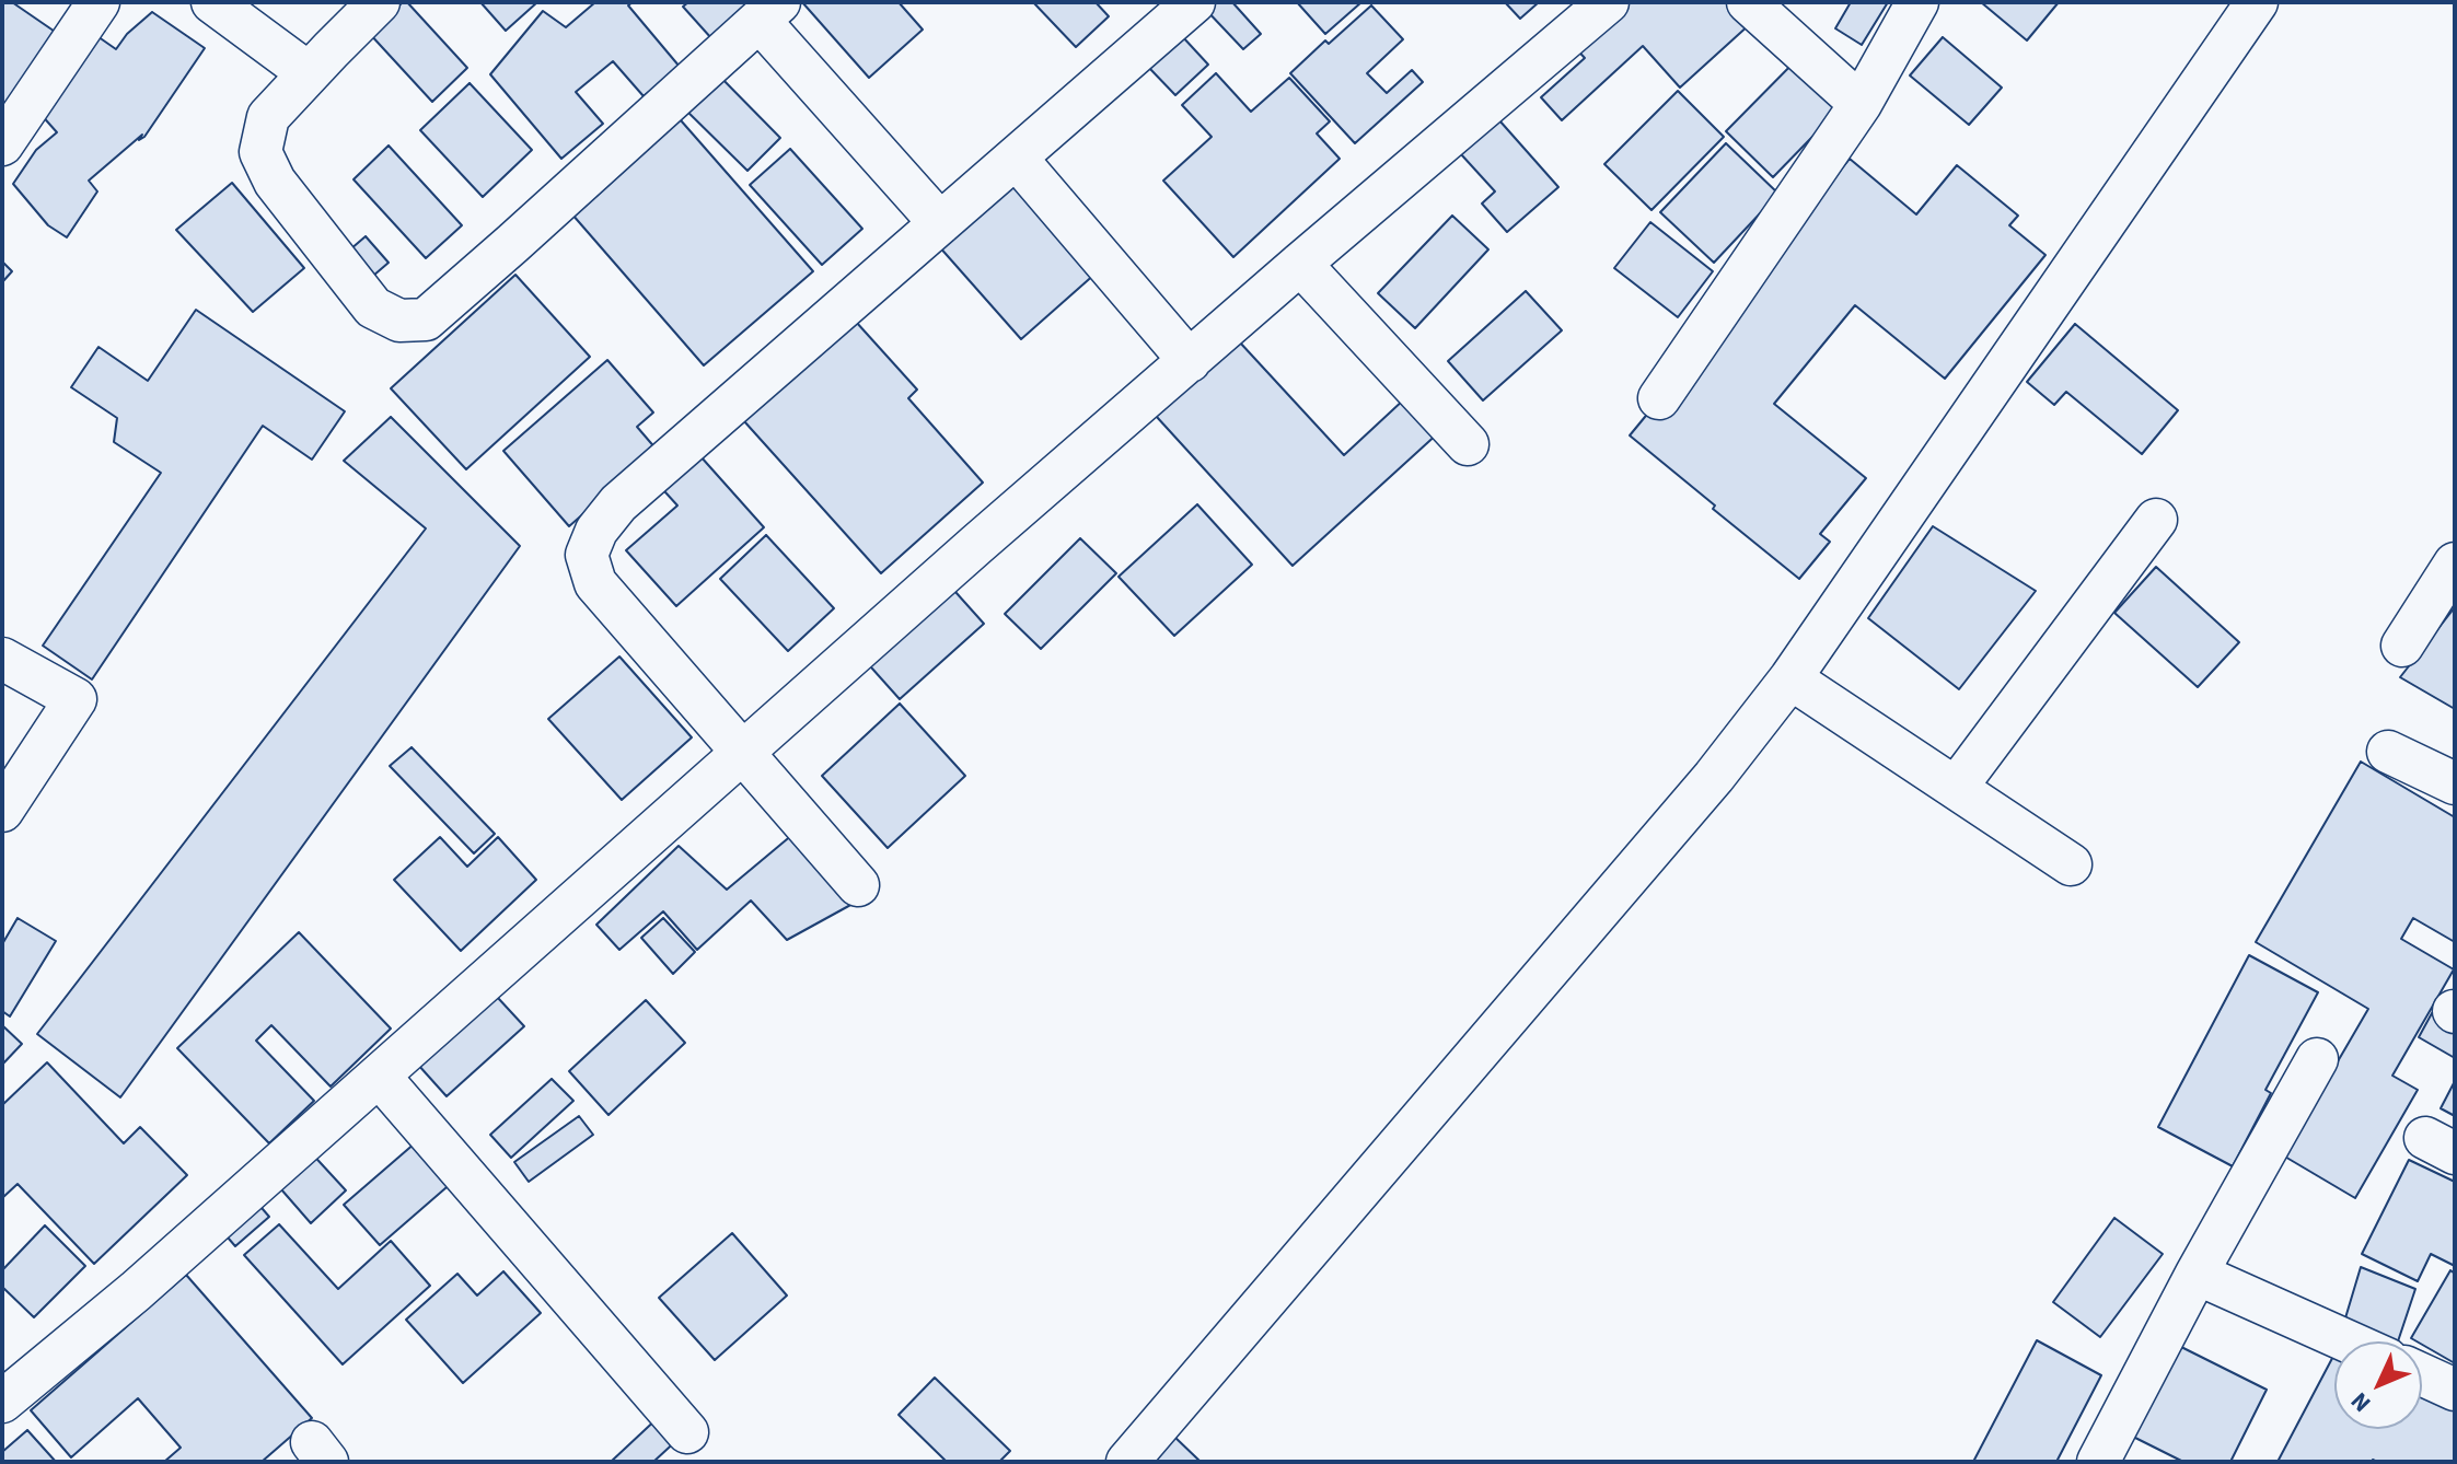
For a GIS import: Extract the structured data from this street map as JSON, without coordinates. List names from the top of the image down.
{
  "north": "bottom left"
}
